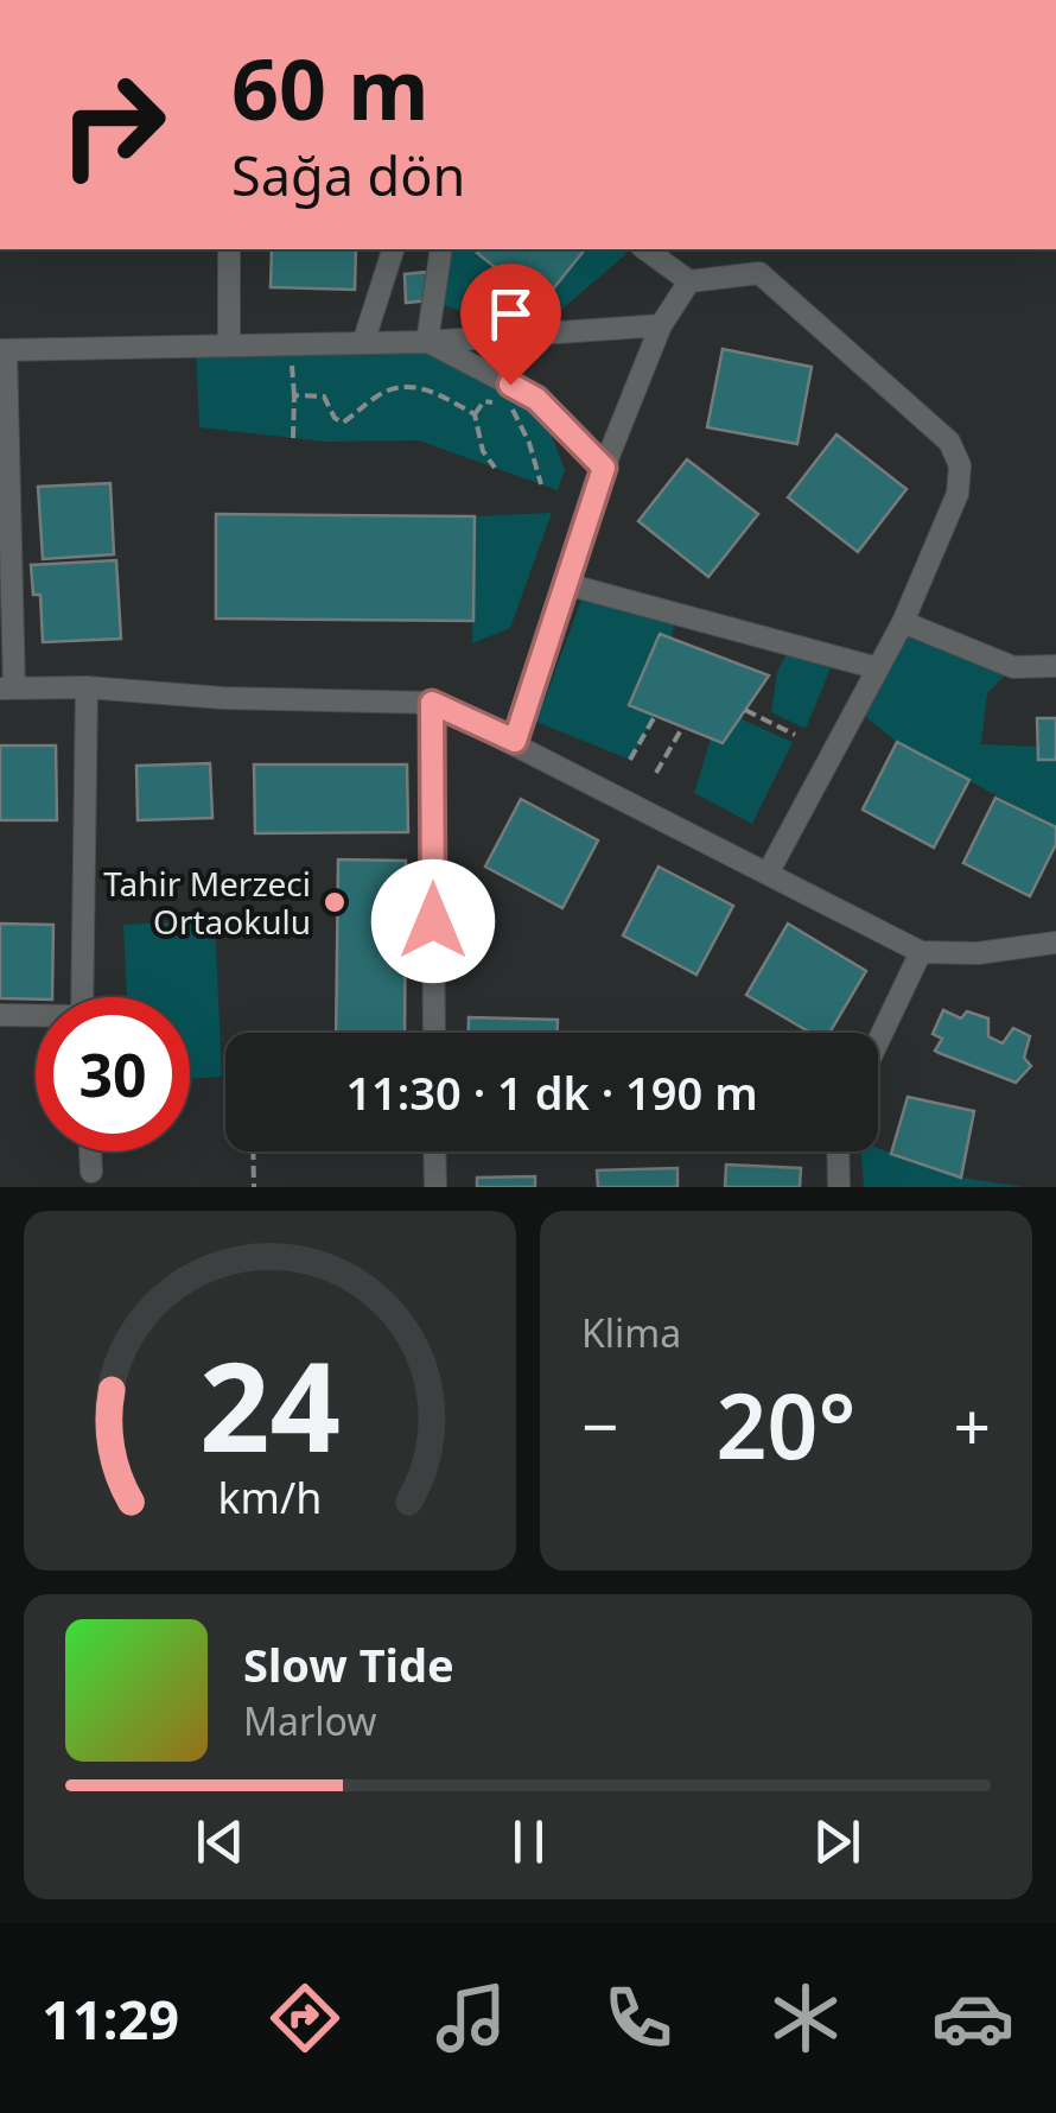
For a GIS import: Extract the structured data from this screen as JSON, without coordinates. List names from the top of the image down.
{
  "places": ["Tahir Merzeci Ortaokulu"],
  "page": {
    "turn": ["60 m", "Sağa dön"],
    "limit": "30",
    "trip": "11:30 · 1 dk · 190 m",
    "tile": "Klima",
    "heat": ["−", "20°", "+"],
    "song": ["Slow Tide", "Marlow"],
    "tabs": "11:29",
    "gauge": ["24", "km/h"]
  }
}
